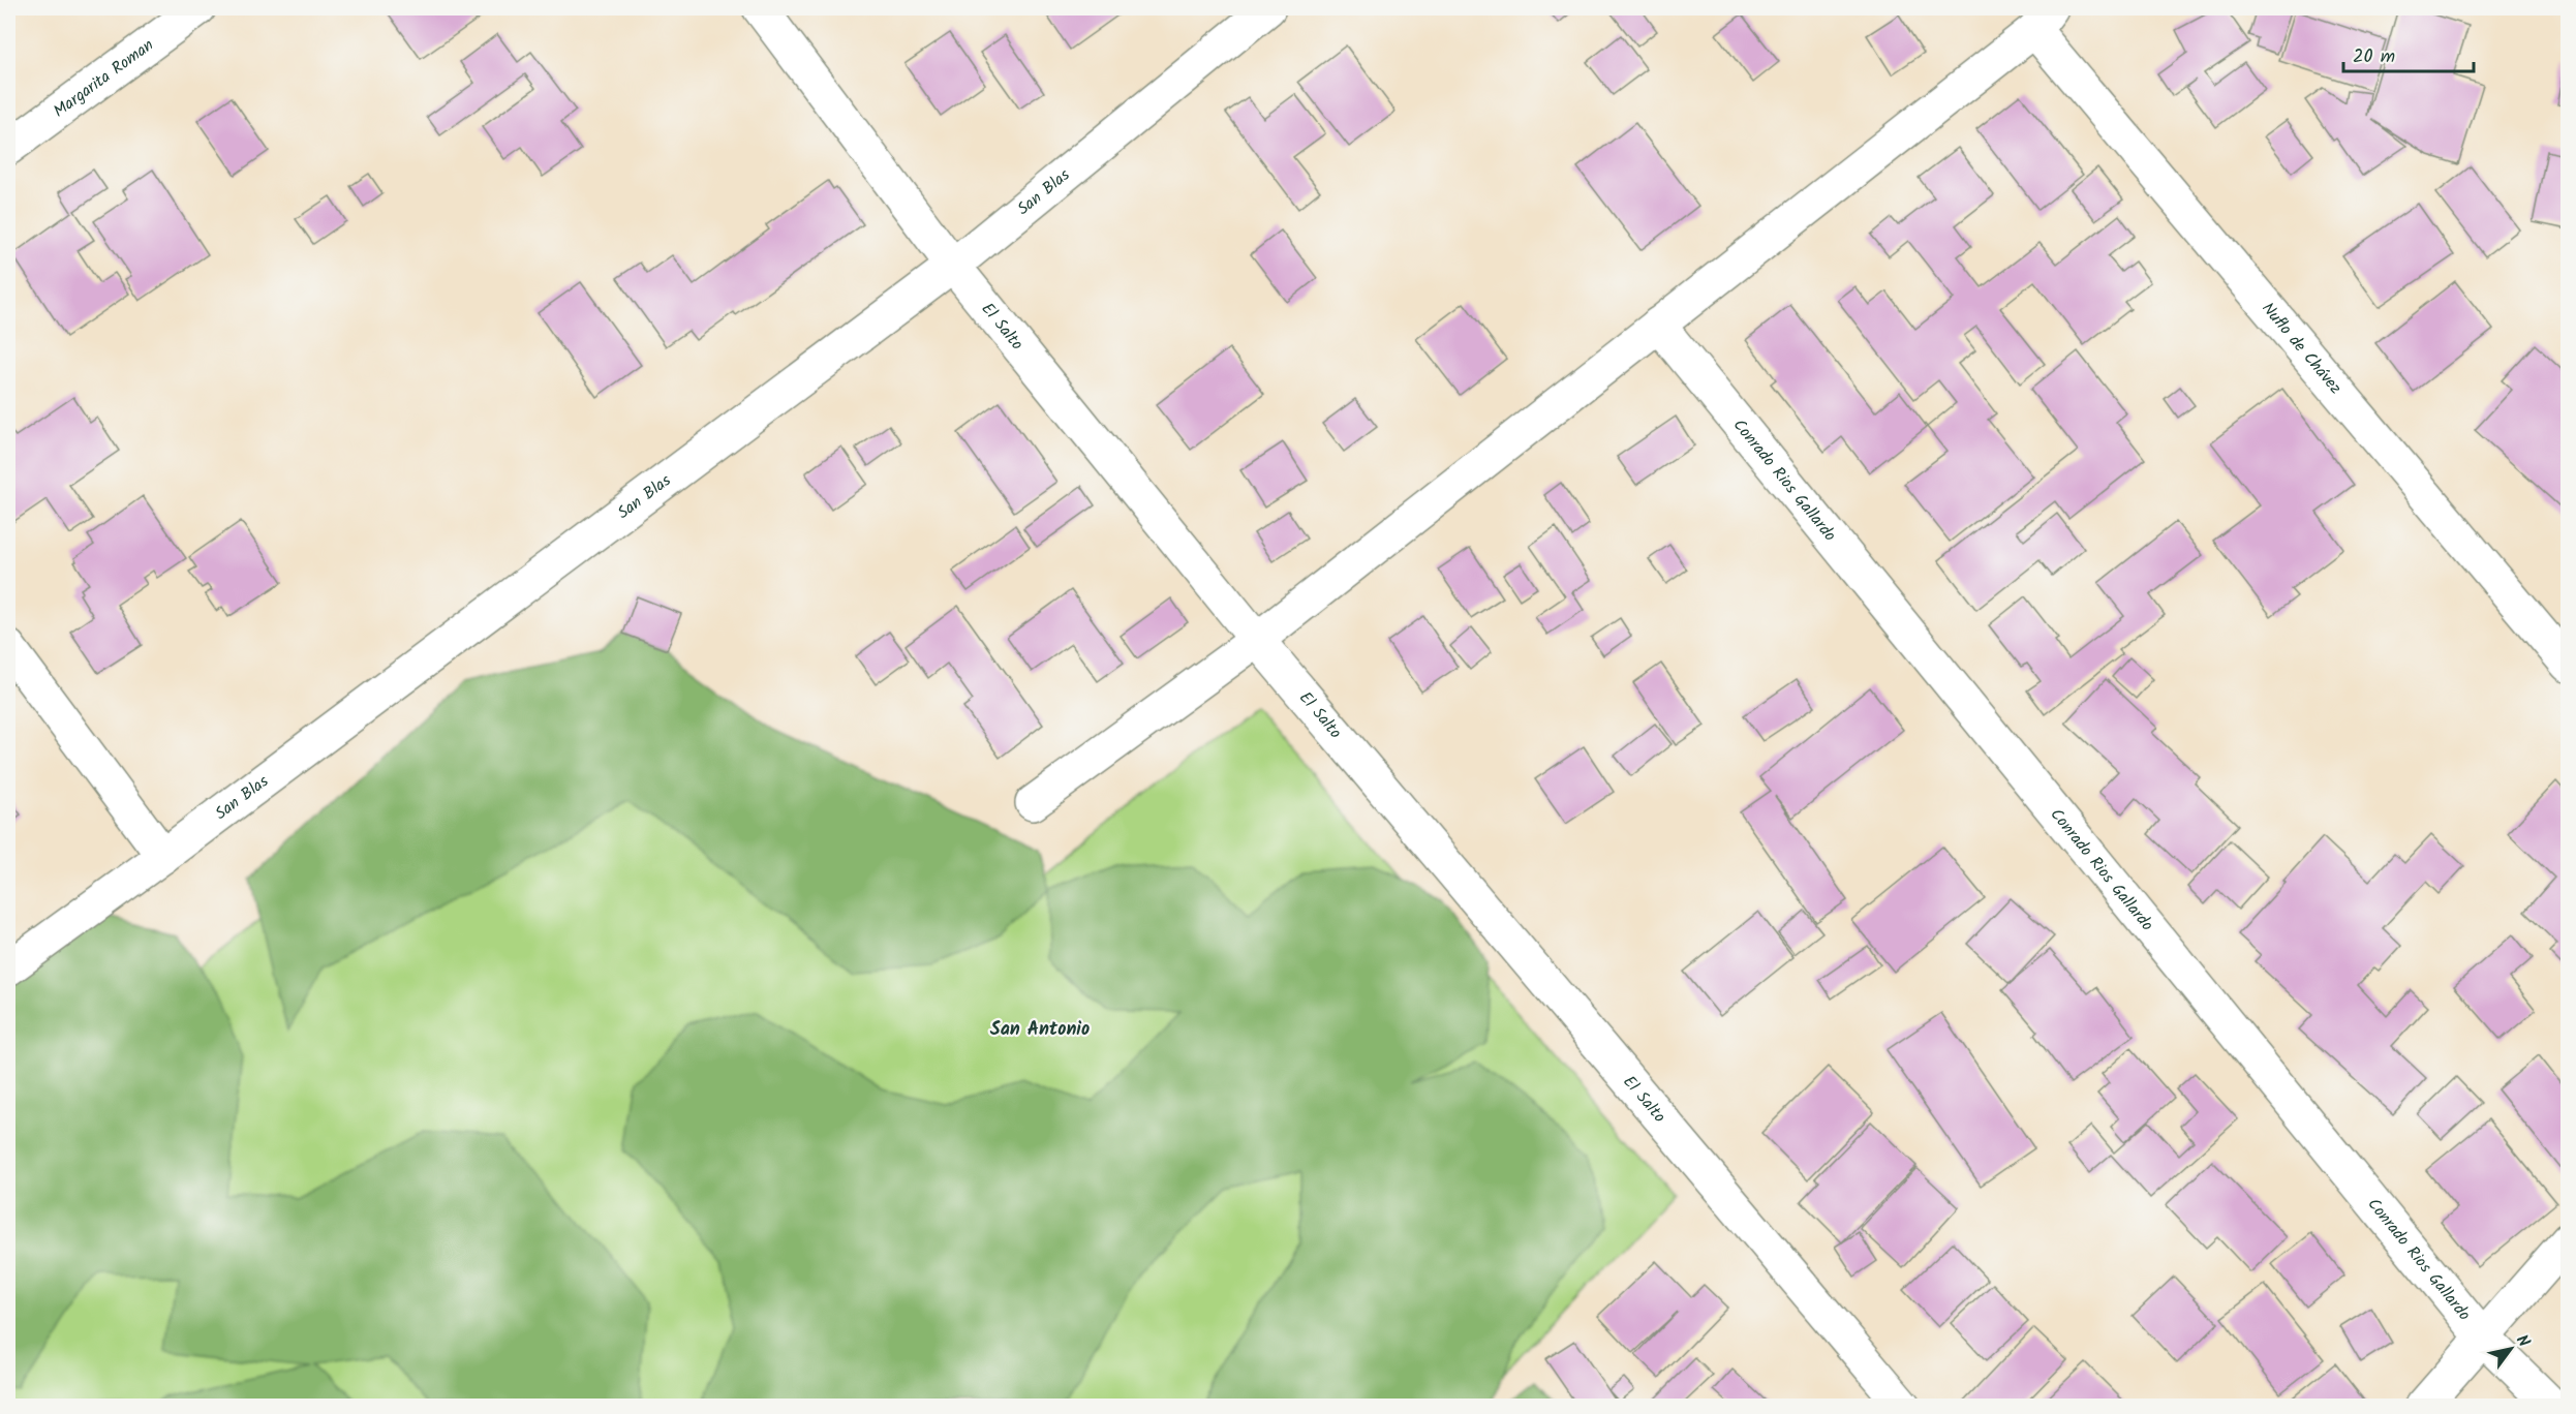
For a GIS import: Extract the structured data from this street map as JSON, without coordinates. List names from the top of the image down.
{
  "streets": {
    "street": [
      "Margarita Roman",
      "San Blas",
      "El Salto",
      "Nuflo de Chávez",
      "Conrado Rios Gallardo"
    ]
  },
  "crossings": [
    ["San Blas", "El Salto"]
  ],
  "districts": ["San Antonio"],
  "scale_bar": "20 m",
  "north": "top right"
}
